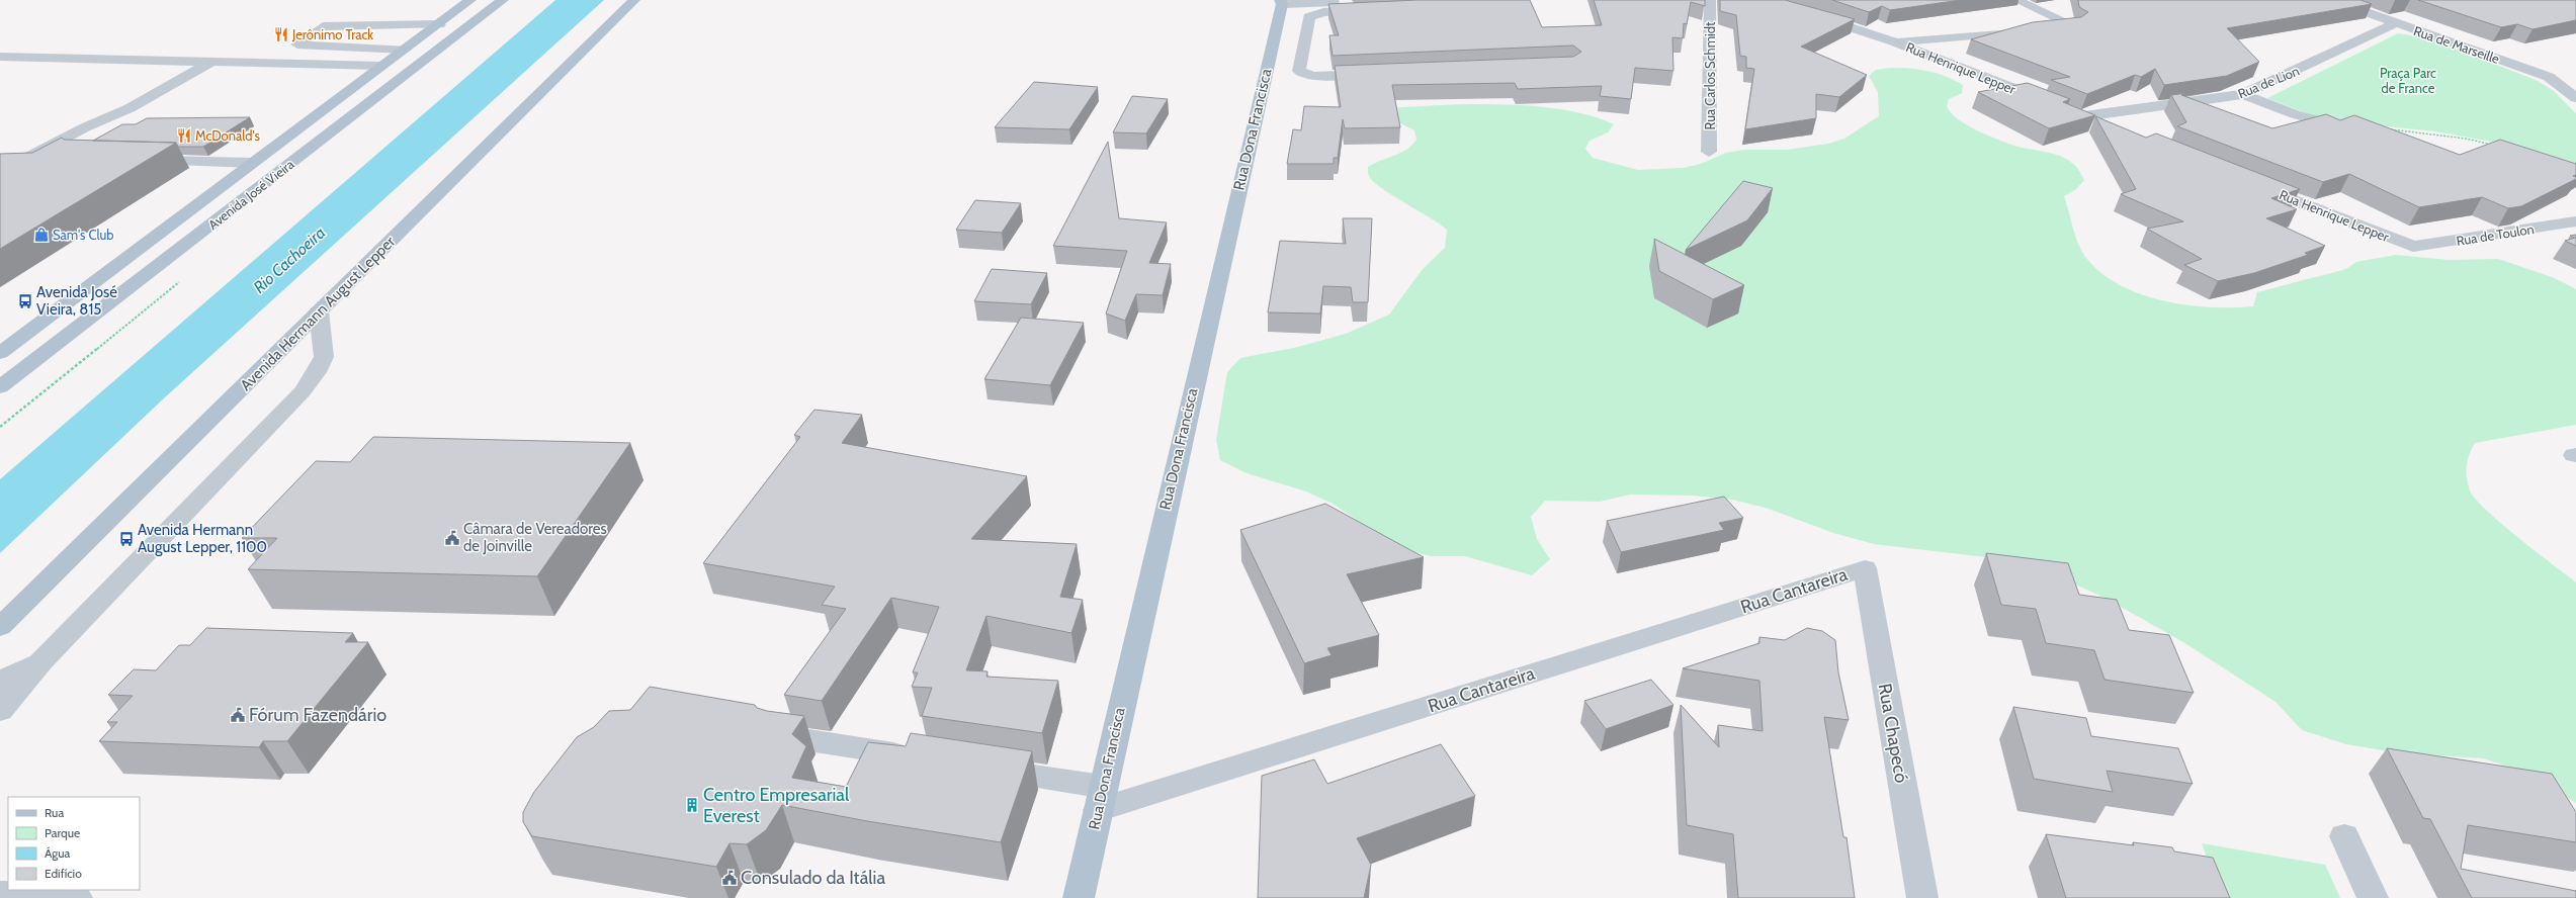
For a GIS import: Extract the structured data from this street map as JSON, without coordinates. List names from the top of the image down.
{
  "streets": {
    "main road": ["Rua Dona Francisca", "Avenida José Vieira", "Avenida Hermann August Lepper"],
    "street": [
      "Rua de Marseille",
      "Rua Henrique Lepper",
      "Rua Carlos Schmidt",
      "Rua de Lion",
      "Rua de Toulon",
      "Rua Cantareira",
      "Rua Chapecó"
    ]
  },
  "crossings": [
    ["Rua de Marseille", "Rua de Lion"],
    ["Rua Henrique Lepper", "Rua de Toulon"],
    ["Rua Dona Francisca", "Rua Cantareira"],
    ["Rua Cantareira", "Rua Chapecó"]
  ],
  "water": ["Rio Cachoeira"],
  "parks": ["Praça Parc de France"],
  "places": {
    "restaurant": ["Jerônimo Track", "McDonald's"],
    "shop": ["Sam's Club"],
    "bus stop": ["Avenida José Vieira, 815", "Avenida Hermann August Lepper, 1100"],
    "public building": ["Câmara de Vereadores de Joinville", "Fórum Fazendário", "Consulado da Itália"],
    "building": ["Centro Empresarial Everest"]
  },
  "legend": [
    "Rua",
    "Parque",
    "Água",
    "Edifício"
  ]
}
